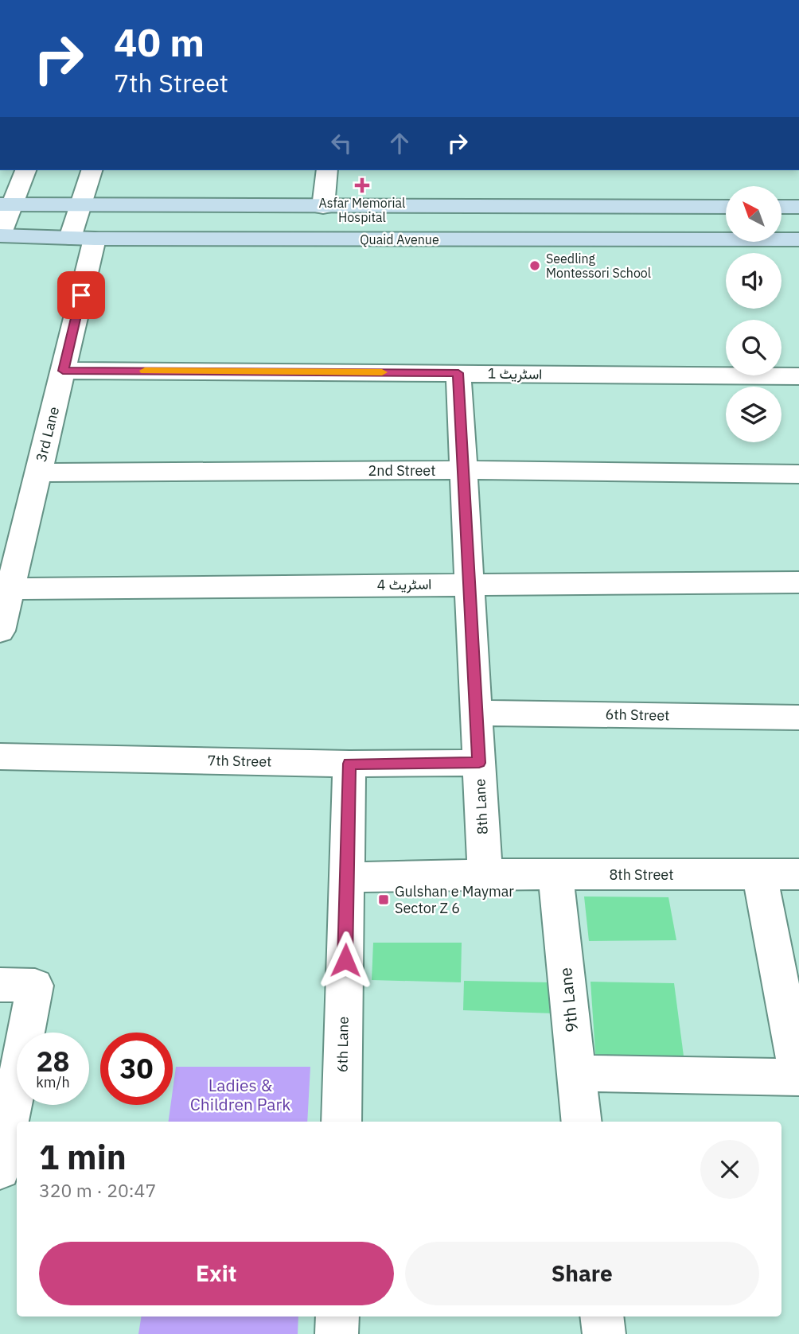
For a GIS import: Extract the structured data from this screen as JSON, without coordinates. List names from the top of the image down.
{
  "streets": {
    "main road": ["Quaid Avenue"],
    "street": [
      "اسٹریٹ 1",
      "3rd Lane",
      "2nd Street",
      "اسٹریٹ 4",
      "6th Street",
      "7th Street",
      "8th Lane",
      "8th Street",
      "9th Lane",
      "6th Lane"
    ]
  },
  "crossings": [
    ["Quaid Avenue", "3rd Lane"],
    ["اسٹریٹ 1", "3rd Lane"],
    ["اسٹریٹ 1", "8th Lane"],
    ["3rd Lane", "2nd Street"],
    ["3rd Lane", "اسٹریٹ 4"],
    ["2nd Street", "8th Lane"],
    ["اسٹریٹ 4", "8th Lane"],
    ["6th Street", "8th Lane"],
    ["7th Street", "8th Lane"],
    ["7th Street", "6th Lane"],
    ["8th Lane", "8th Street"],
    ["8th Street", "9th Lane"],
    ["8th Street", "6th Lane"]
  ],
  "parks": ["Ladies & Children Park"],
  "places": {
    "health": ["Asfar Memorial Hospital"],
    "other": ["Seedling Montessori School"],
    "transit": ["Gulshan e Maymar Sector Z 6"]
  },
  "north": "top left",
  "page": {
    "turn": ["40 m", "7th Street"],
    "speed": "28 km/h",
    "limit": "30",
    "heading": ["1 min", "320 m · 20:47"],
    "buttons": ["Exit", "Share"]
  }
}
